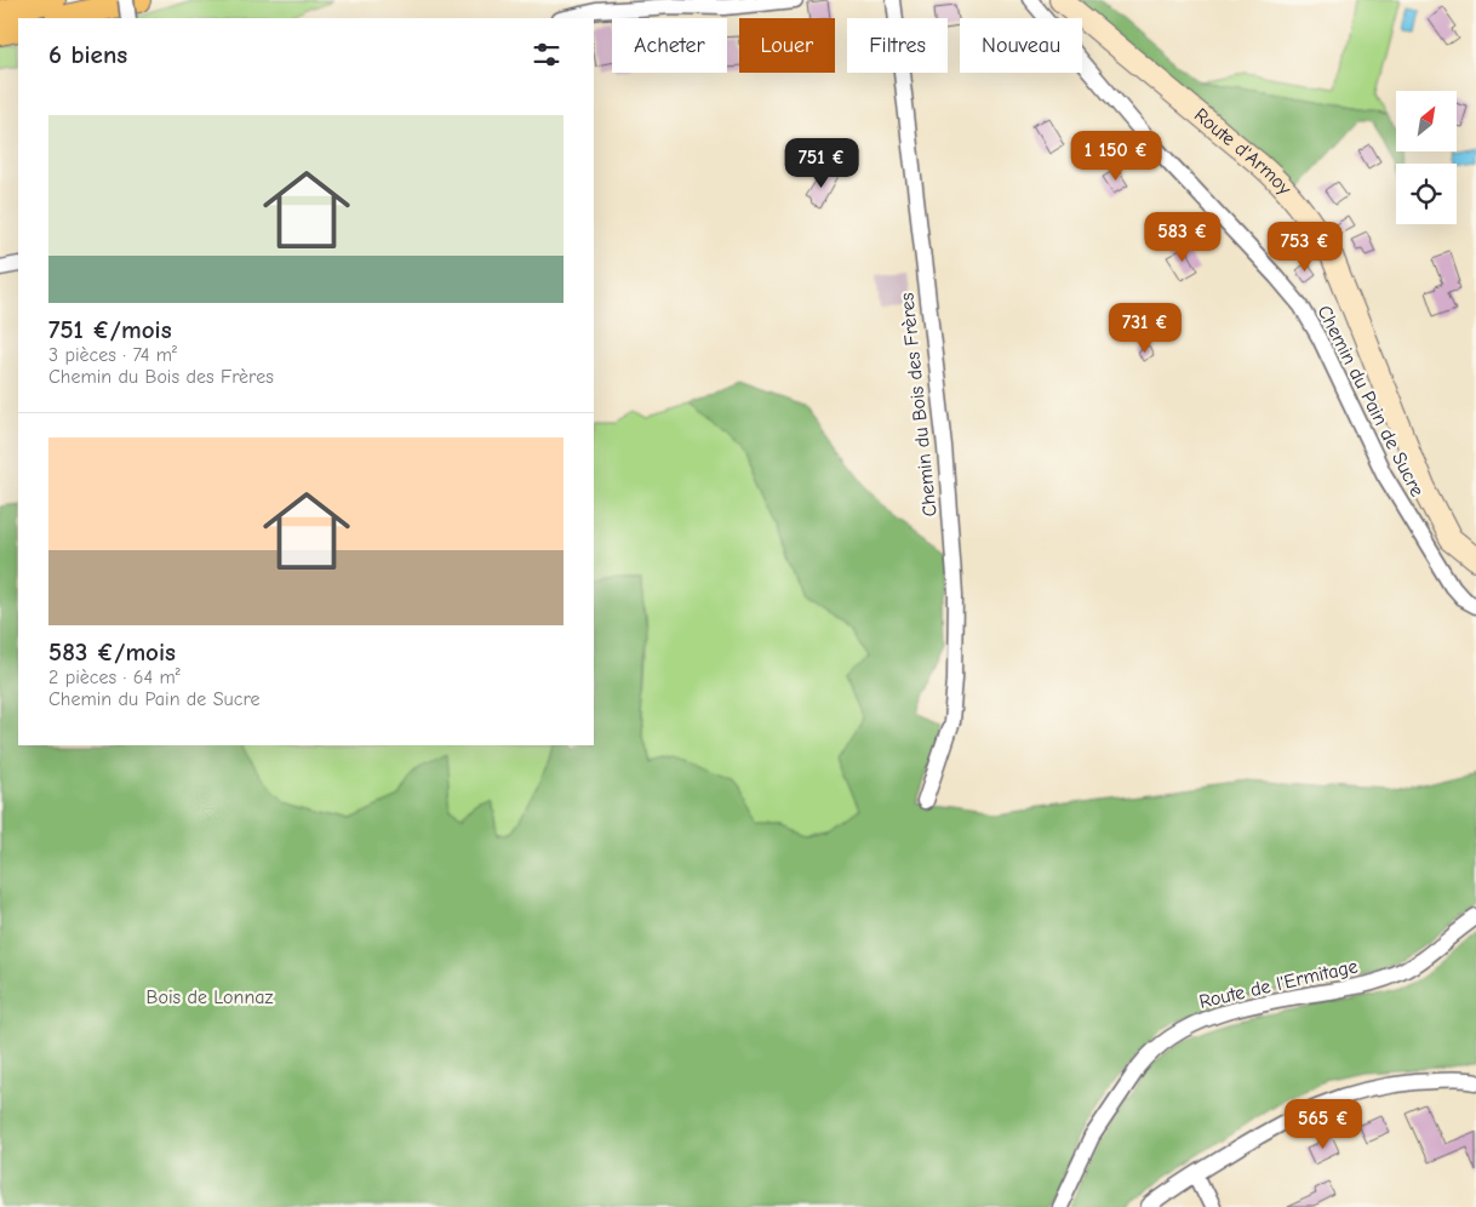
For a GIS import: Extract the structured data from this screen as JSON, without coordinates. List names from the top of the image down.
{
  "streets": {
    "main road": ["Route d'Armoy"],
    "street": ["Chemin du Pain de Sucre", "Chemin du Bois des Frères", "Route de l'Ermitage"]
  },
  "parks": ["Bois de Lonnaz"],
  "north": "top right",
  "page": {
    "chip": [
      "Acheter",
      "Louer",
      "Filtres",
      "Nouveau"
    ],
    "heading": "6 biens",
    "list": [
      {
        "name": "751 €/mois",
        "note": "3 pièces · 74 m² · Chemin du Bois des Frères"
      },
      {
        "name": "583 €/mois",
        "note": "2 pièces · 64 m² · Chemin du Pain de Sucre"
      }
    ],
    "price": [
      "1 150 €",
      "751 €",
      "583 €",
      "753 €",
      "731 €",
      "565 €"
    ]
  }
}
